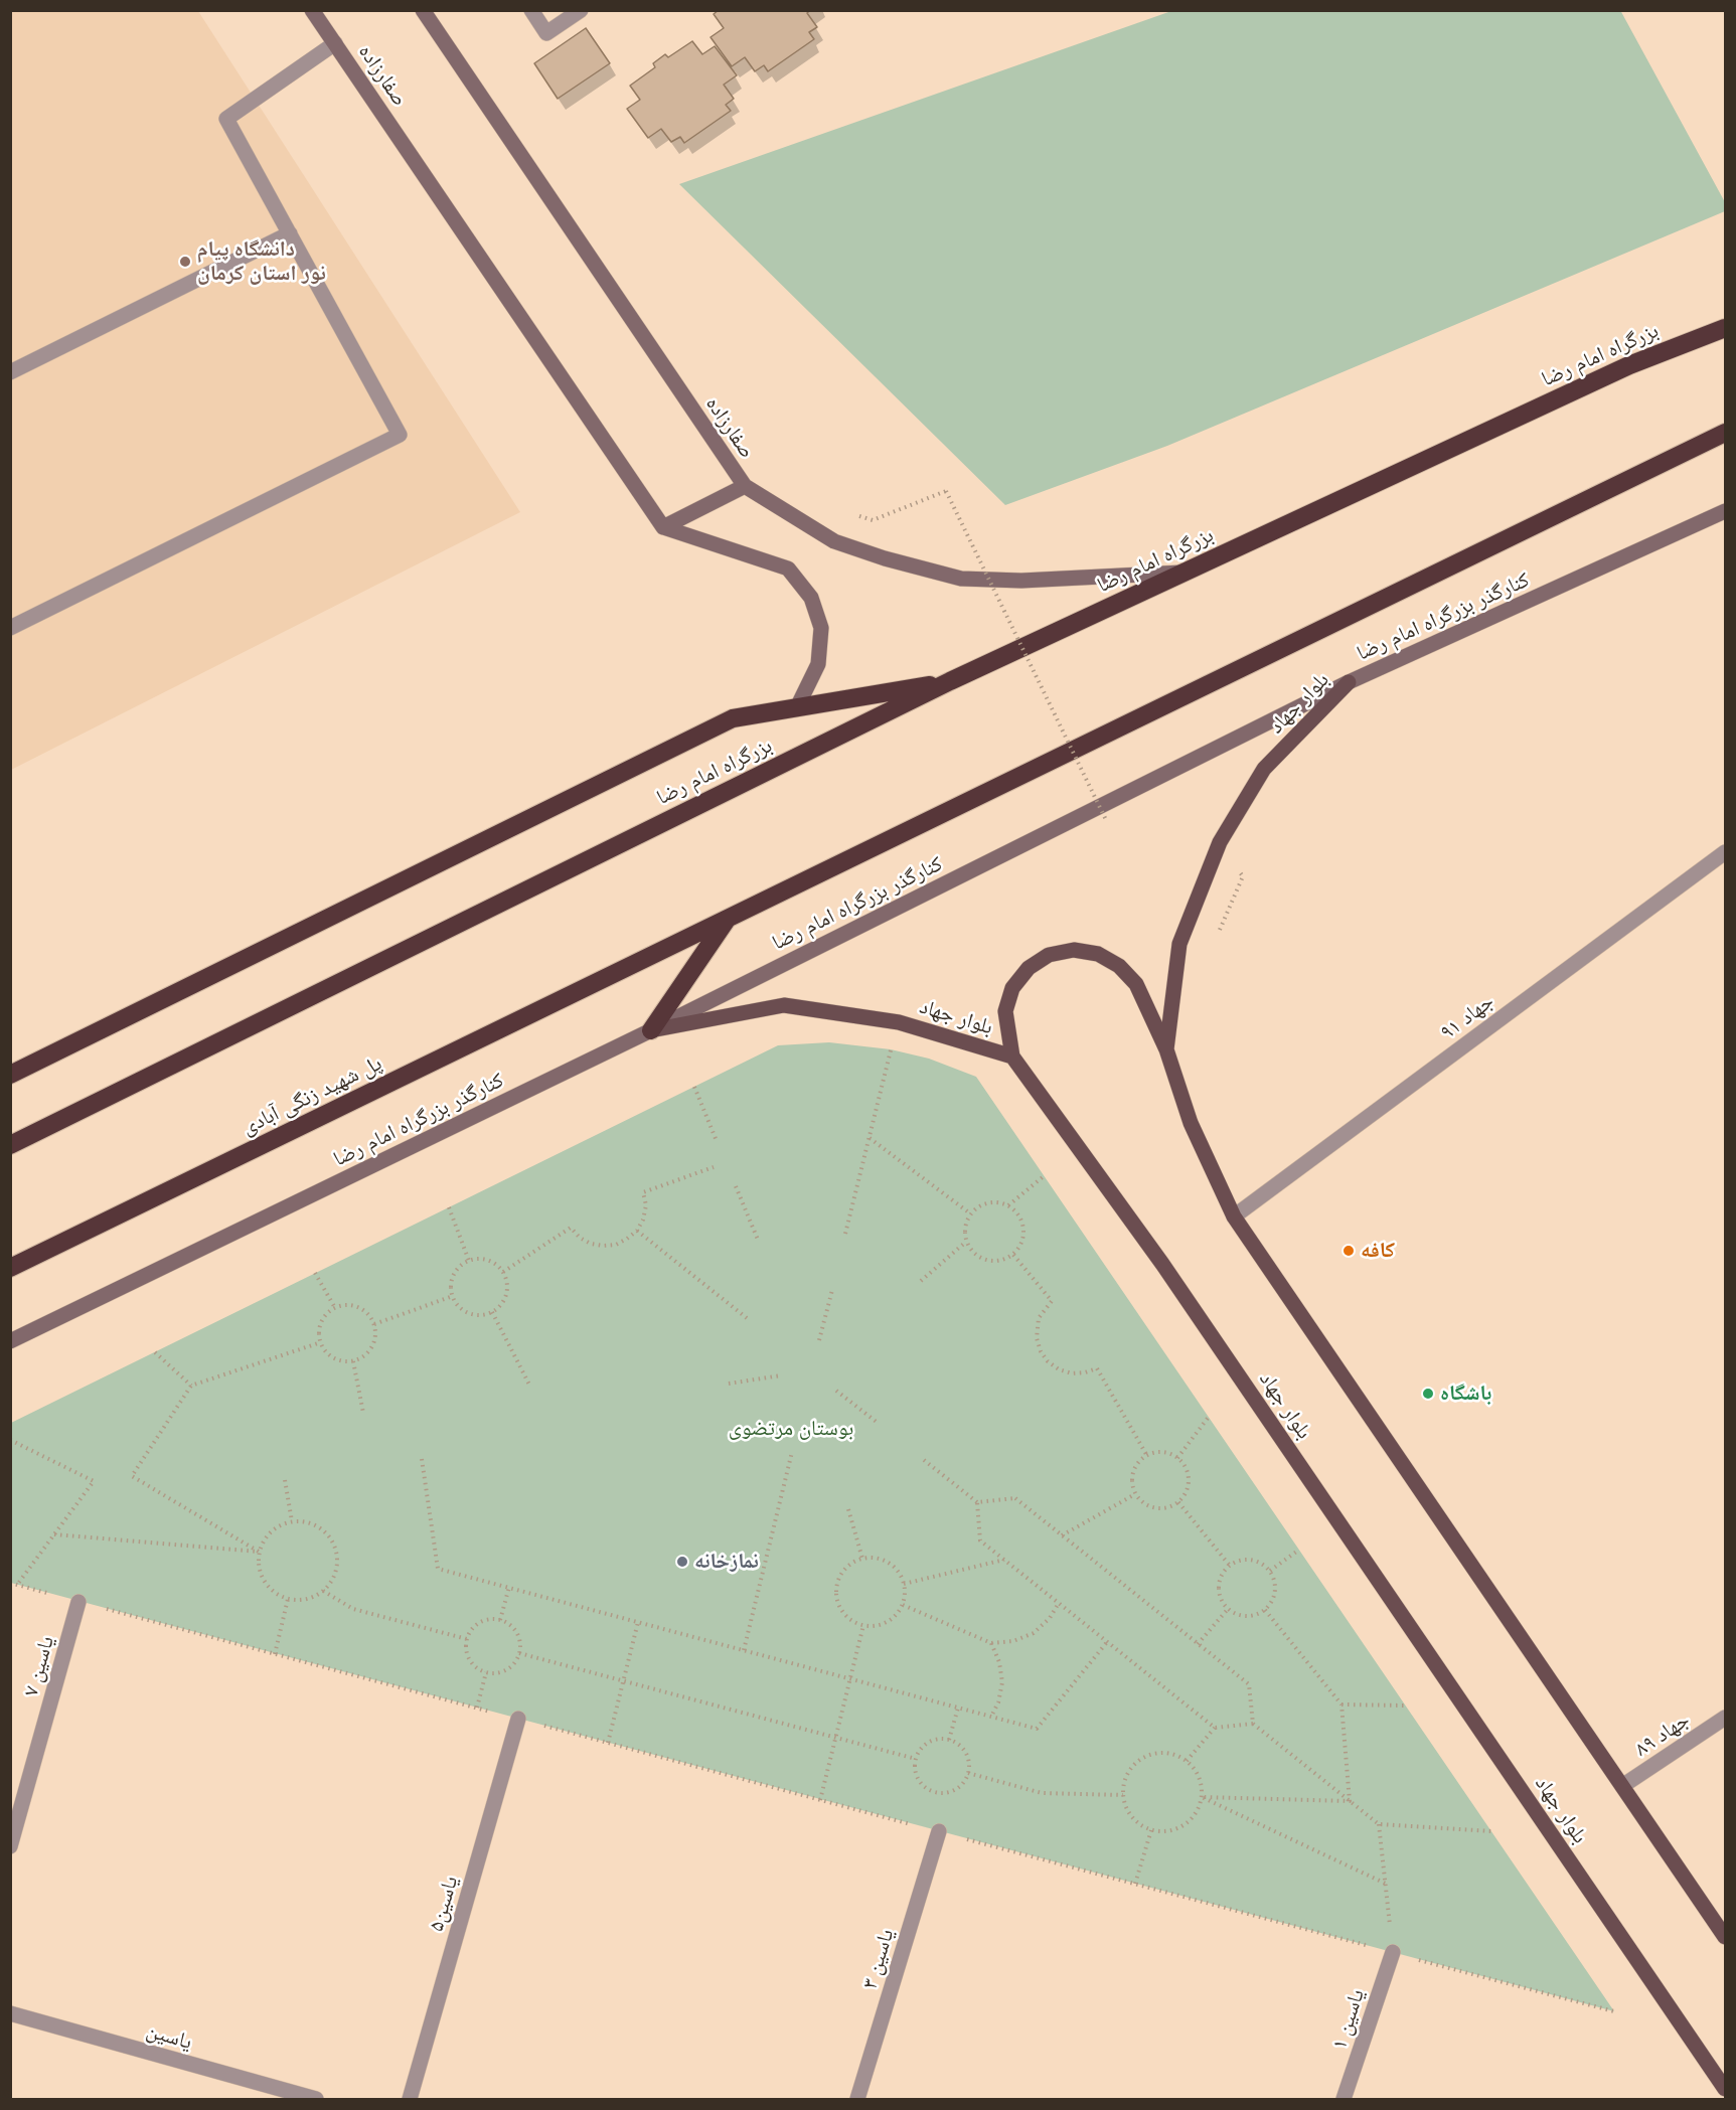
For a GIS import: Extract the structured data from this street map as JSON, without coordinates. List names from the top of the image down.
{
  "streets": {
    "highway": ["بزرگراه امام رضا", "پل شهید زنگی آبادی"],
    "main road": ["بلوار جهاد"],
    "street": [
      "صفارزاده",
      "کنارگذر بزرگراه امام رضا",
      "جهاد ۹۱",
      "یاسین ۷",
      "جهاد ۸۹",
      "یاسین۵",
      "یاسین ۳",
      "یاسین ۱",
      "یاسین"
    ]
  },
  "crossings": [
    ["صفارزاده", "بزرگراه امام رضا"],
    ["کنارگذر بزرگراه امام رضا", "بلوار جهاد"],
    ["بلوار جهاد", "جهاد ۹۱"],
    ["بلوار جهاد", "جهاد ۸۹"]
  ],
  "parks": ["بوستان مرتضوی"],
  "places": [
    "دانشگاه پیام نور استان کرمان",
    "کافه",
    "باشگاه",
    "نمازخانه"
  ]
}
